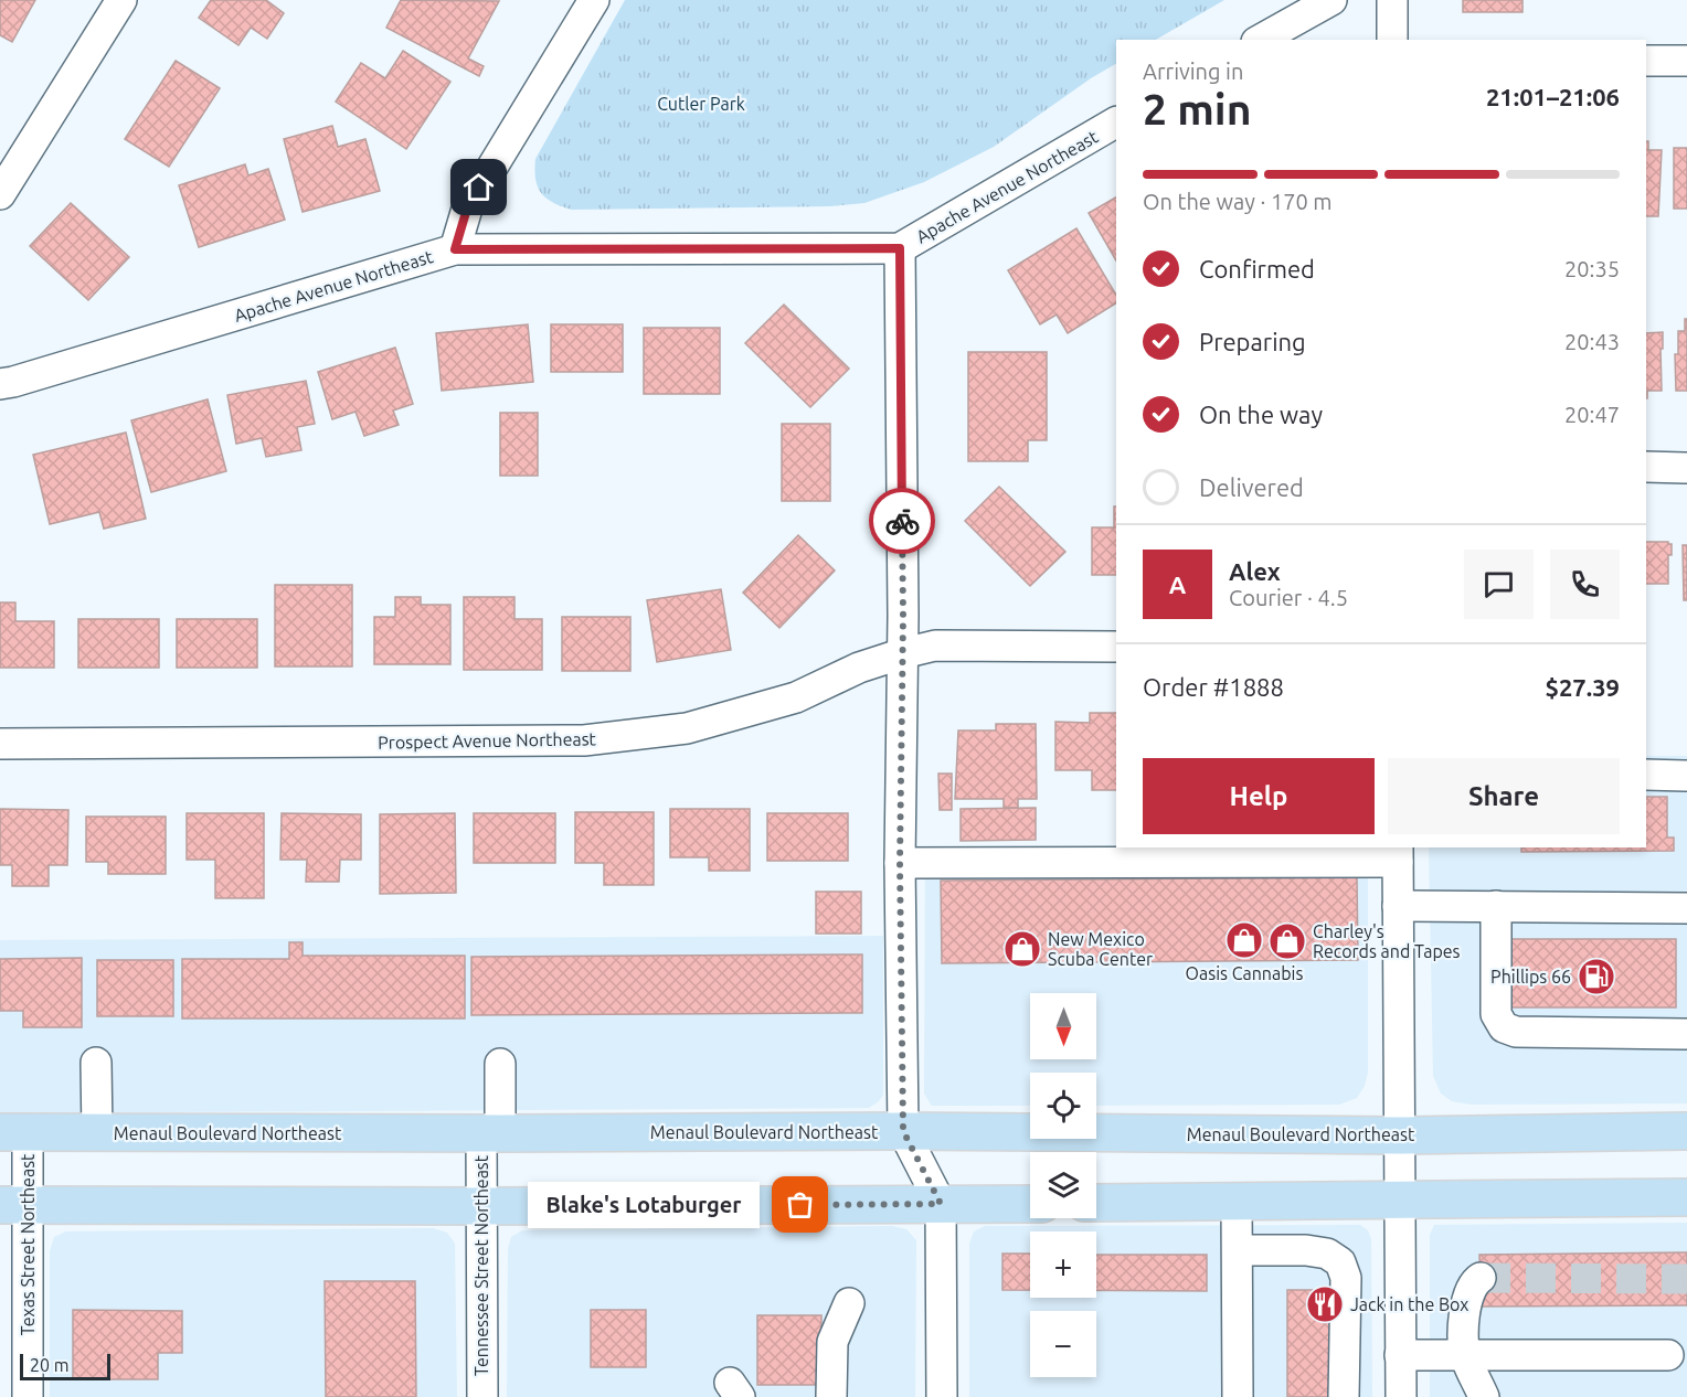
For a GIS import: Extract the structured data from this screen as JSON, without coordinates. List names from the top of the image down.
{
  "streets": {
    "main road": ["Menaul Boulevard Northeast"],
    "street": [
      "Apache Avenue Northeast",
      "Prospect Avenue Northeast",
      "Texas Street Northeast",
      "Tennessee Street Northeast"
    ]
  },
  "crossings": [
    ["Menaul Boulevard Northeast", "Texas Street Northeast"],
    ["Menaul Boulevard Northeast", "Tennessee Street Northeast"]
  ],
  "parks": ["Cutler Park"],
  "places": {
    "shop": ["Oasis Cannabis", "Charley's Records and Tapes", "New Mexico Scuba Center"],
    "fuel station": ["Phillips 66"],
    "other": ["Blake's Lotaburger"],
    "restaurant": ["Jack in the Box"]
  },
  "scale_bar": "20 m",
  "north": "bottom",
  "page": {
    "heading": ["2 min", "Arriving in", "21:01–21:06"],
    "panel": [
      "Alex",
      "Courier · 4.5",
      "Order #1888",
      "$27.39"
    ],
    "bar": "On the way · 170 m",
    "list": [
      ["Confirmed", "20:35"],
      ["Preparing", "20:43"],
      ["On the way", "20:47"],
      "Delivered"
    ],
    "round": "A",
    "buttons": ["Help", "Share"],
    "map_buttons": ["+", "−"],
    "bubble": "Blake's Lotaburger",
    "scale": "20 m"
  }
}
